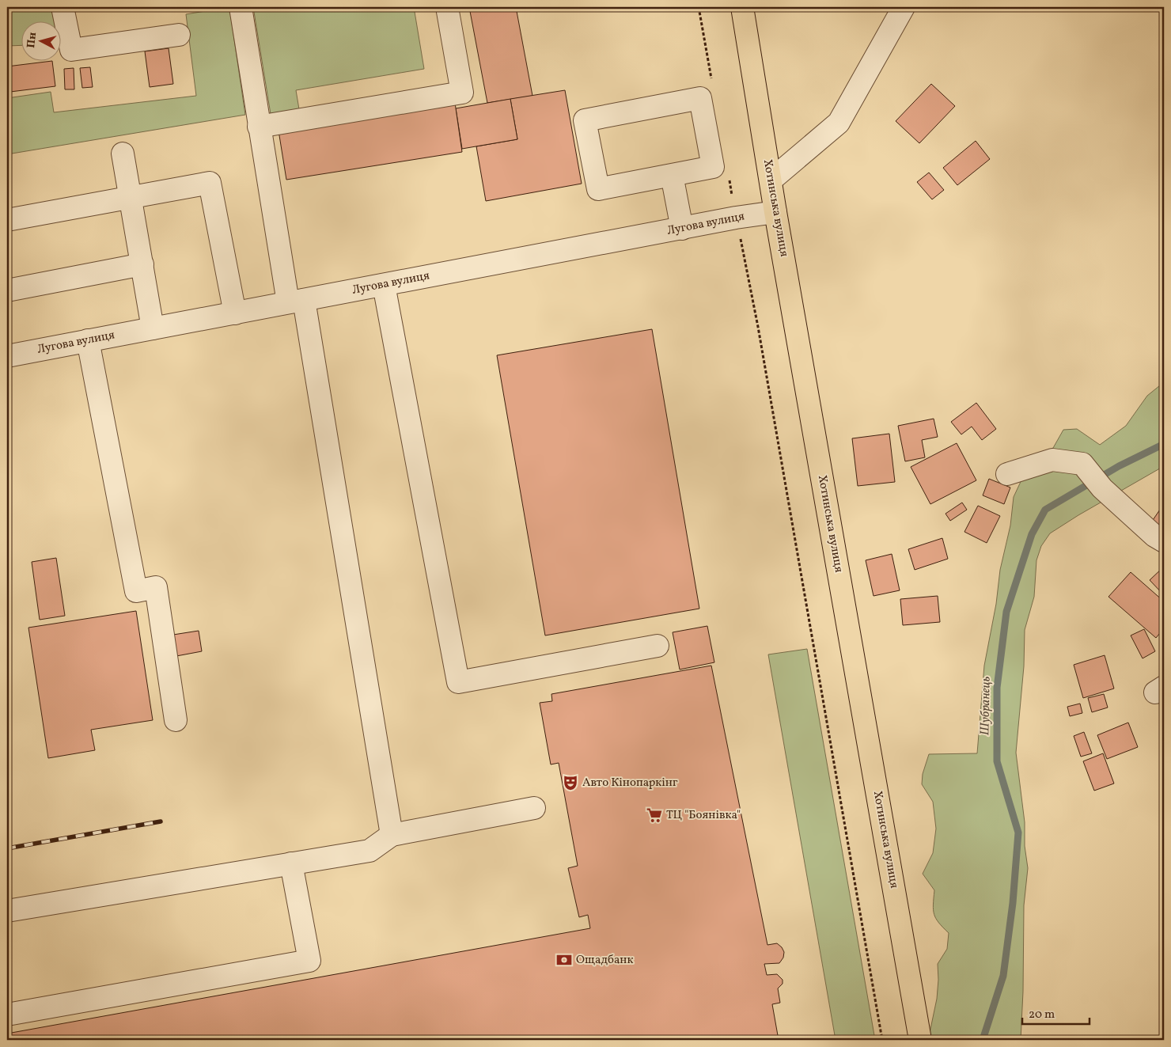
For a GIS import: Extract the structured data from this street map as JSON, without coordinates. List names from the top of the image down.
{
  "streets": {
    "highway": ["Хотинська вулиця"],
    "street": ["Лугова вулиця"]
  },
  "crossings": [
    ["Хотинська вулиця", "Лугова вулиця"]
  ],
  "water": ["Шубранець"],
  "places": {
    "theatre": ["Авто Кінопаркінг"],
    "supermarket": ["ТЦ \"Боянівка\""],
    "bank": ["Ощадбанк"]
  },
  "scale_bar": "20 m",
  "north": "left"
}
